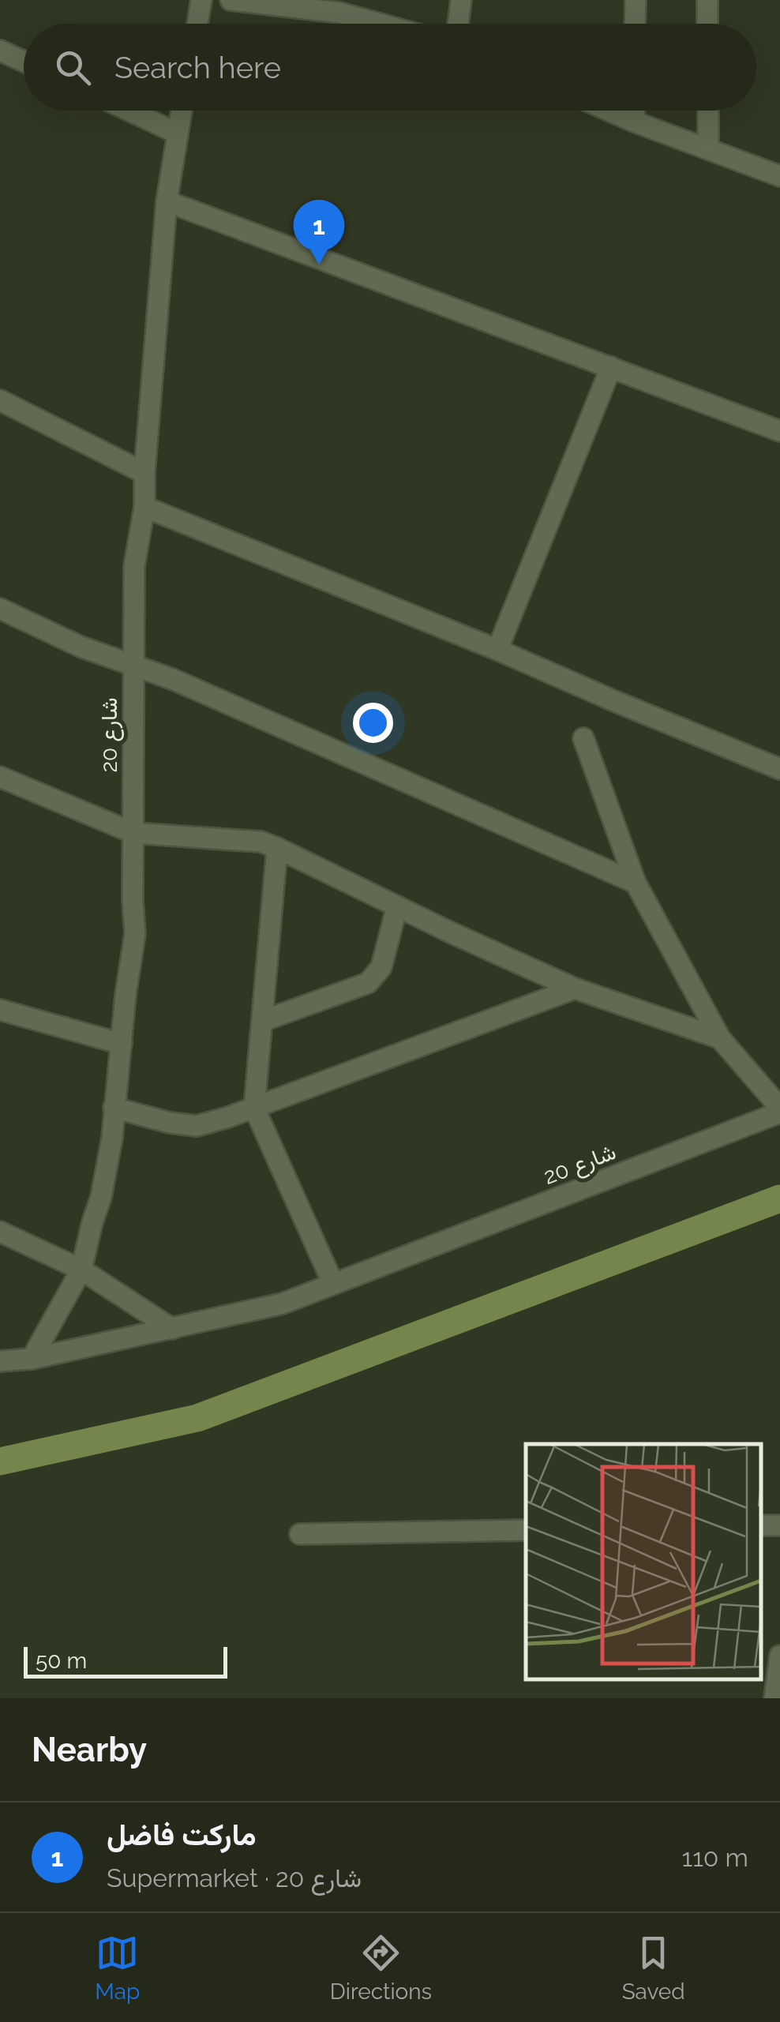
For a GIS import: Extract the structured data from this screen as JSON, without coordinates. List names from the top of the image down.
{
  "streets": {
    "street": ["شارع 20"]
  },
  "scale_bar": "50 m",
  "page": {
    "search": "Search here",
    "pins": "1",
    "scale": "50 m",
    "heading": "Nearby",
    "list": [
      {
        "mark": "1",
        "name": "ماركت فاضل",
        "note": "Supermarket · شارع 20",
        "value": "110 m"
      }
    ],
    "nav": ["Map", "Directions", "Saved"]
  }
}
